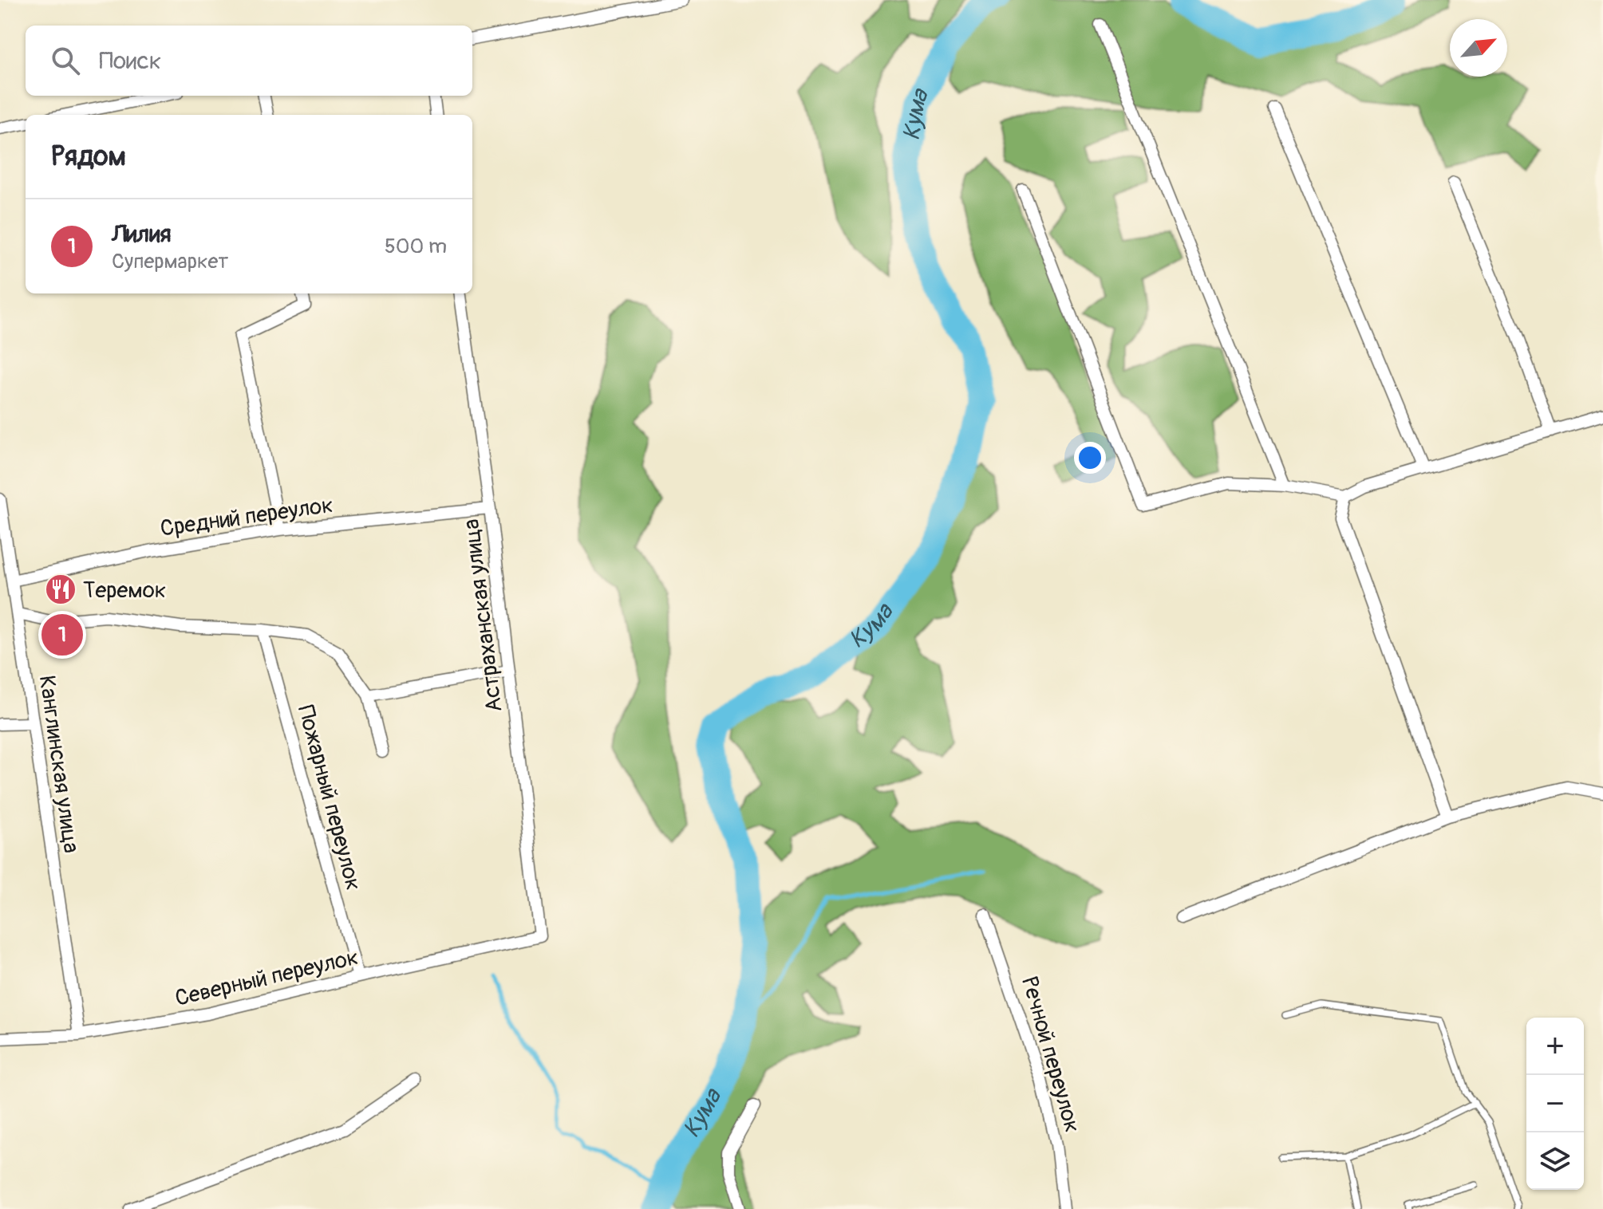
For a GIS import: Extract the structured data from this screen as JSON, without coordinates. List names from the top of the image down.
{
  "streets": {
    "street": [
      "Средний переулок",
      "Астраханская улица",
      "Канглинская улица",
      "Пожарный переулок",
      "Северный переулок",
      "Речной переулок"
    ]
  },
  "crossings": [
    ["Средний переулок", "Астраханская улица"],
    ["Средний переулок", "Канглинская улица"],
    ["Астраханская улица", "Северный переулок"],
    ["Канглинская улица", "Северный переулок"],
    ["Пожарный переулок", "Северный переулок"]
  ],
  "water": ["Кума"],
  "places": {
    "restaurant": ["Теремок"]
  },
  "north": "top right",
  "page": {
    "search": "Поиск",
    "heading": "Рядом",
    "list": [
      {
        "mark": "1",
        "name": "Лилия",
        "note": "Супермаркет",
        "value": "500 m"
      }
    ],
    "pins": "1",
    "map_buttons": ["+", "−"]
  }
}
